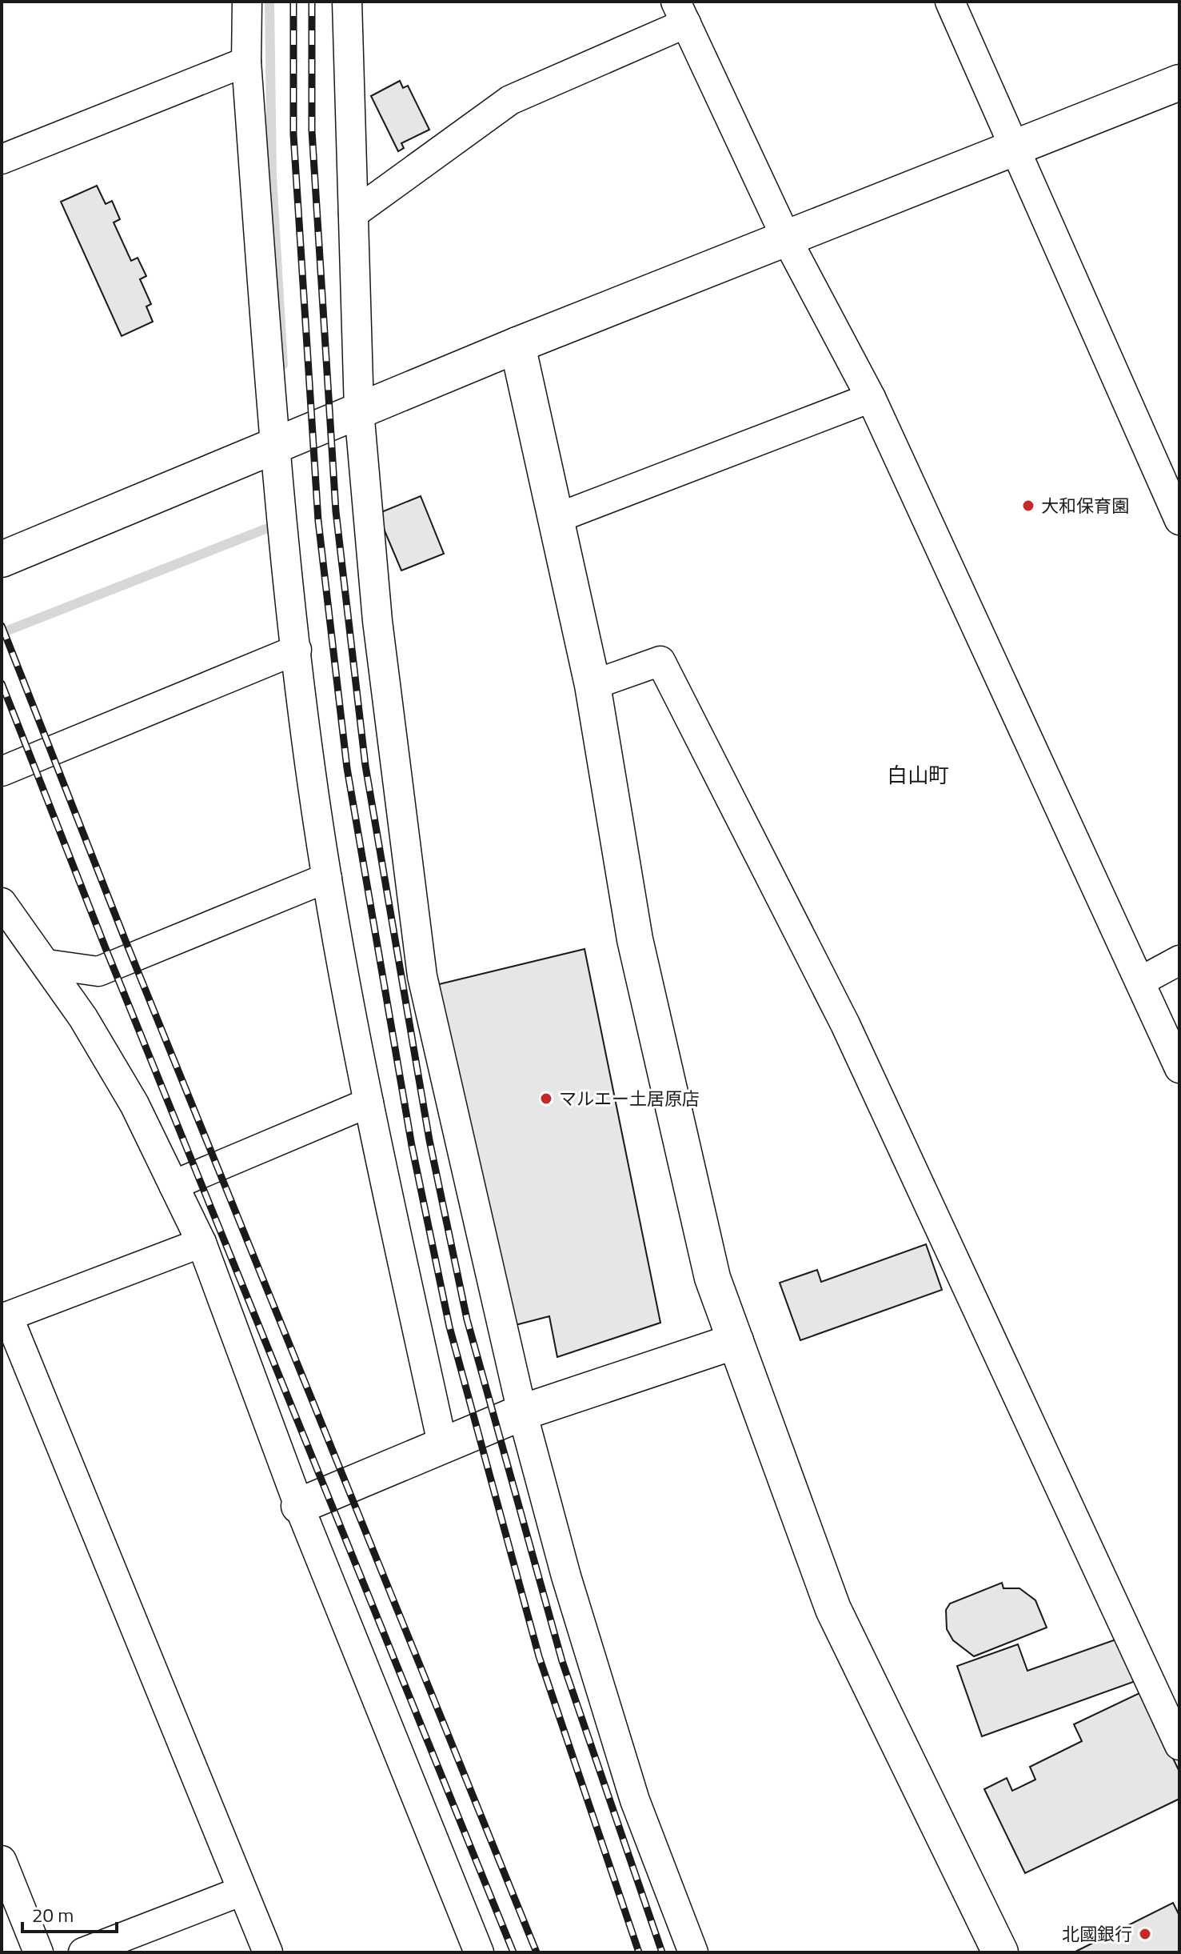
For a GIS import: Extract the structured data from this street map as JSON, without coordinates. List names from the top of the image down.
{
  "districts": ["白山町"],
  "places": ["大和保育園", "マルエー土居原店", "北國銀行"],
  "scale_bar": "20 m"
}
